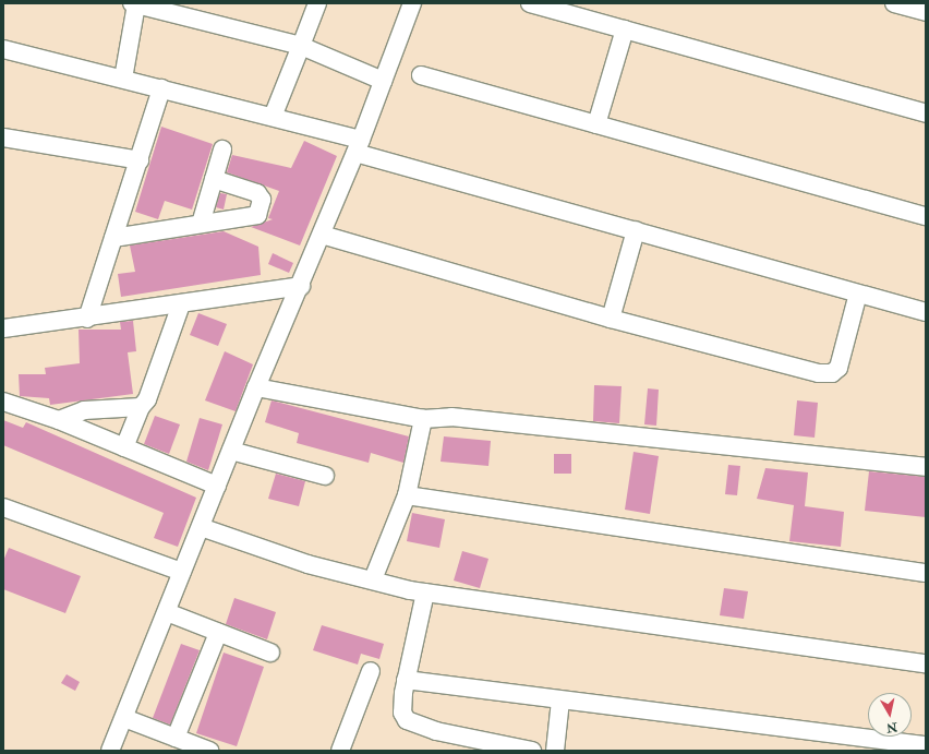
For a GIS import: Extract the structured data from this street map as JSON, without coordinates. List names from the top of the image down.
{
  "north": "bottom"
}
